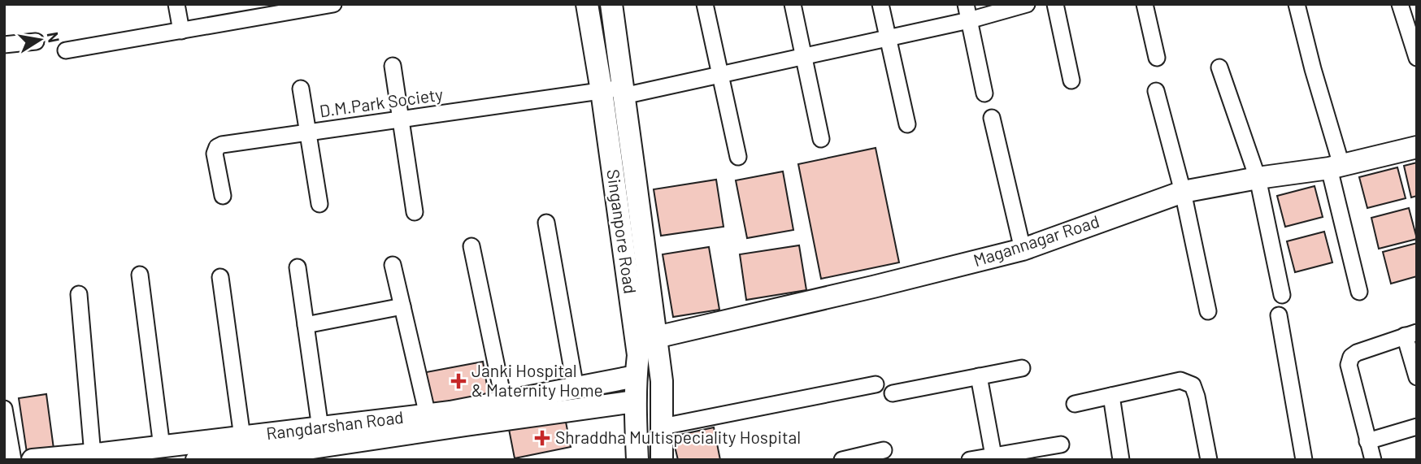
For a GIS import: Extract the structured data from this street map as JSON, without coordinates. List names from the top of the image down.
{
  "streets": {
    "street": [
      "D.M.Park Society",
      "Singanpore Road",
      "Magannagar Road",
      "Rangdarshan Road"
    ]
  },
  "crossings": [
    ["D.M.Park Society", "Singanpore Road"],
    ["Singanpore Road", "Magannagar Road"],
    ["Singanpore Road", "Rangdarshan Road"]
  ],
  "places": {
    "health": ["Janki Hospital & Maternity Home", "Shraddha Multispeciality Hospital"]
  },
  "north": "right"
}
